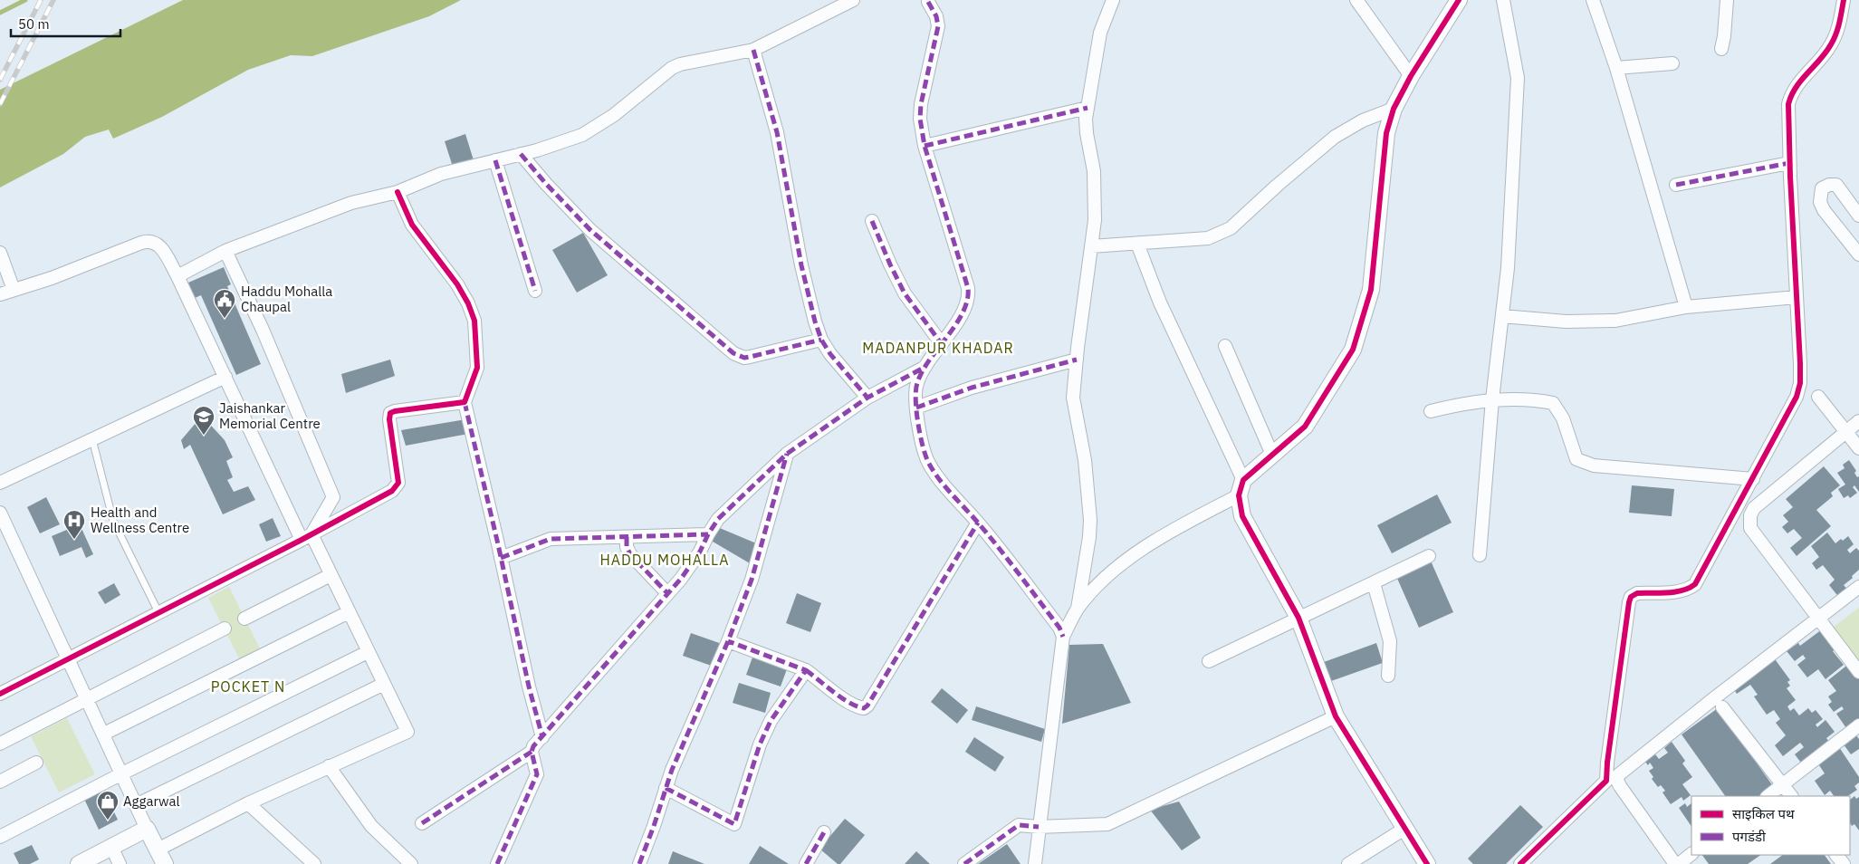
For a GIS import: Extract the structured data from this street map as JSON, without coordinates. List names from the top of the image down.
{
  "districts": ["MADANPUR KHADAR", "HADDU MOHALLA", "POCKET N"],
  "places": {
    "public building": ["Haddu Mohalla Chaupal"],
    "school or university": ["Jaishankar Memorial Centre"],
    "hospital": ["Health and Wellness Centre"],
    "shop": ["Aggarwal"]
  },
  "legend": ["साइकिल पथ", "पगडंडी"],
  "scale_bar": "50 m"
}
